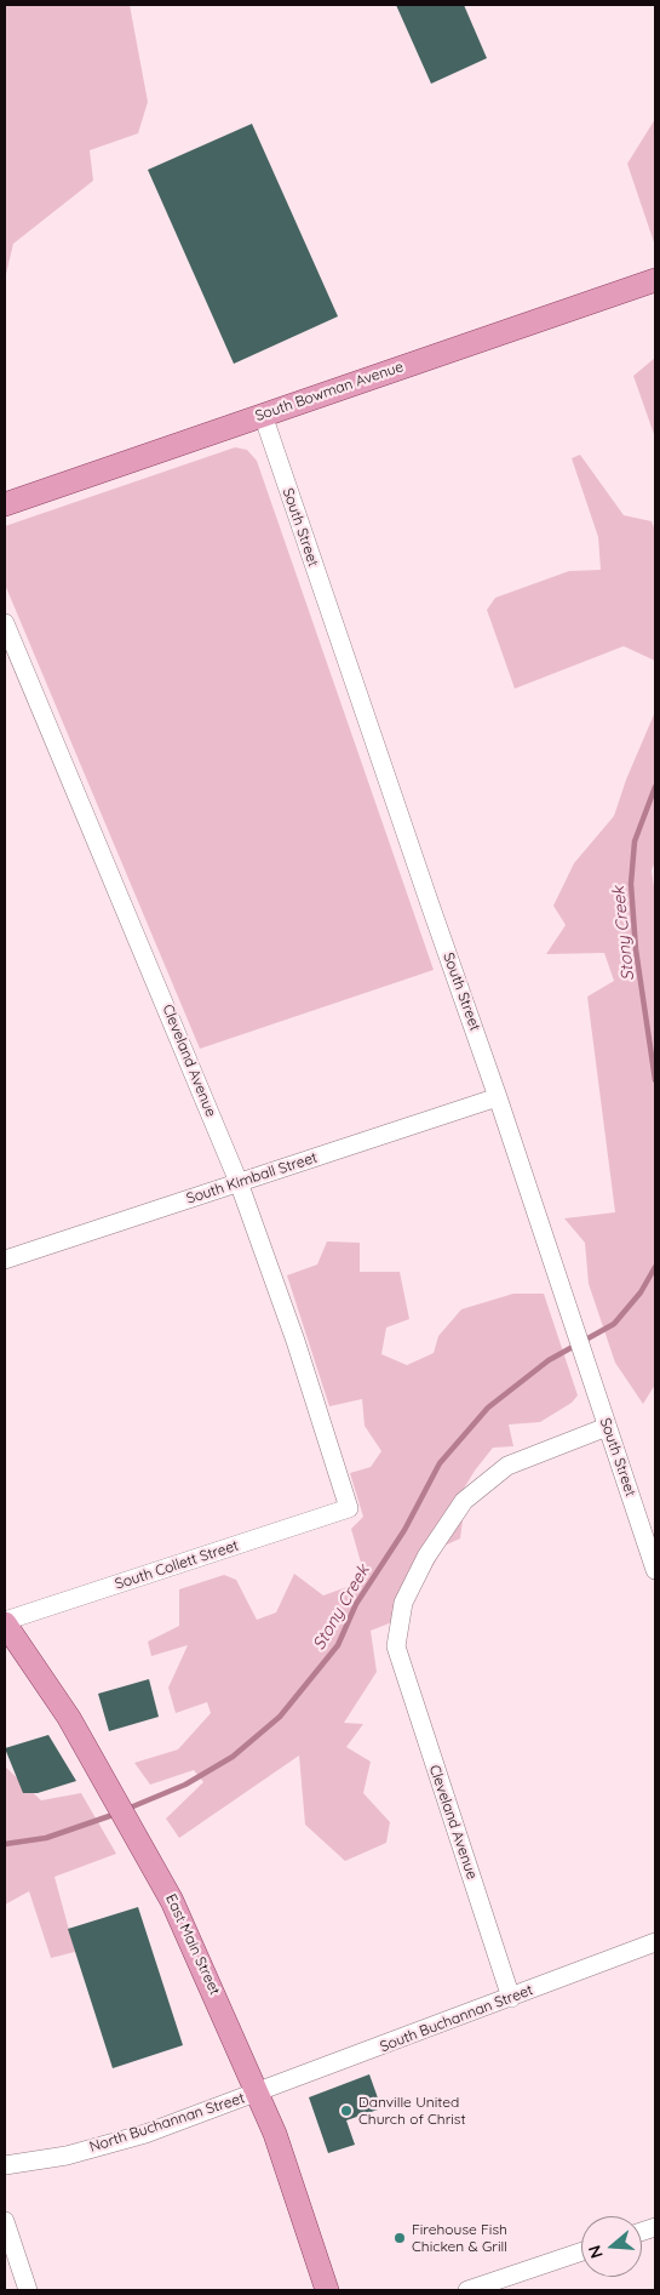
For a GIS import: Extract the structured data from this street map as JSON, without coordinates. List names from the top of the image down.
{
  "streets": {
    "main road": ["South Bowman Avenue", "East Main Street"],
    "street": [
      "South Street",
      "Cleveland Avenue",
      "South Kimball Street",
      "South Collett Street",
      "South Buchannan Street",
      "North Buchannan Street"
    ]
  },
  "crossings": [
    ["South Bowman Avenue", "South Street"],
    ["South Street", "Cleveland Avenue"],
    ["South Street", "South Kimball Street"],
    ["Cleveland Avenue", "South Kimball Street"],
    ["Cleveland Avenue", "South Collett Street"],
    ["Cleveland Avenue", "South Buchannan Street"],
    ["South Collett Street", "East Main Street"],
    ["East Main Street", "South Buchannan Street"],
    ["East Main Street", "North Buchannan Street"],
    ["South Buchannan Street", "North Buchannan Street"]
  ],
  "water": ["Stony Creek"],
  "places": ["Danville United Church of Christ", "Firehouse Fish Chicken & Grill"],
  "north": "left"
}
